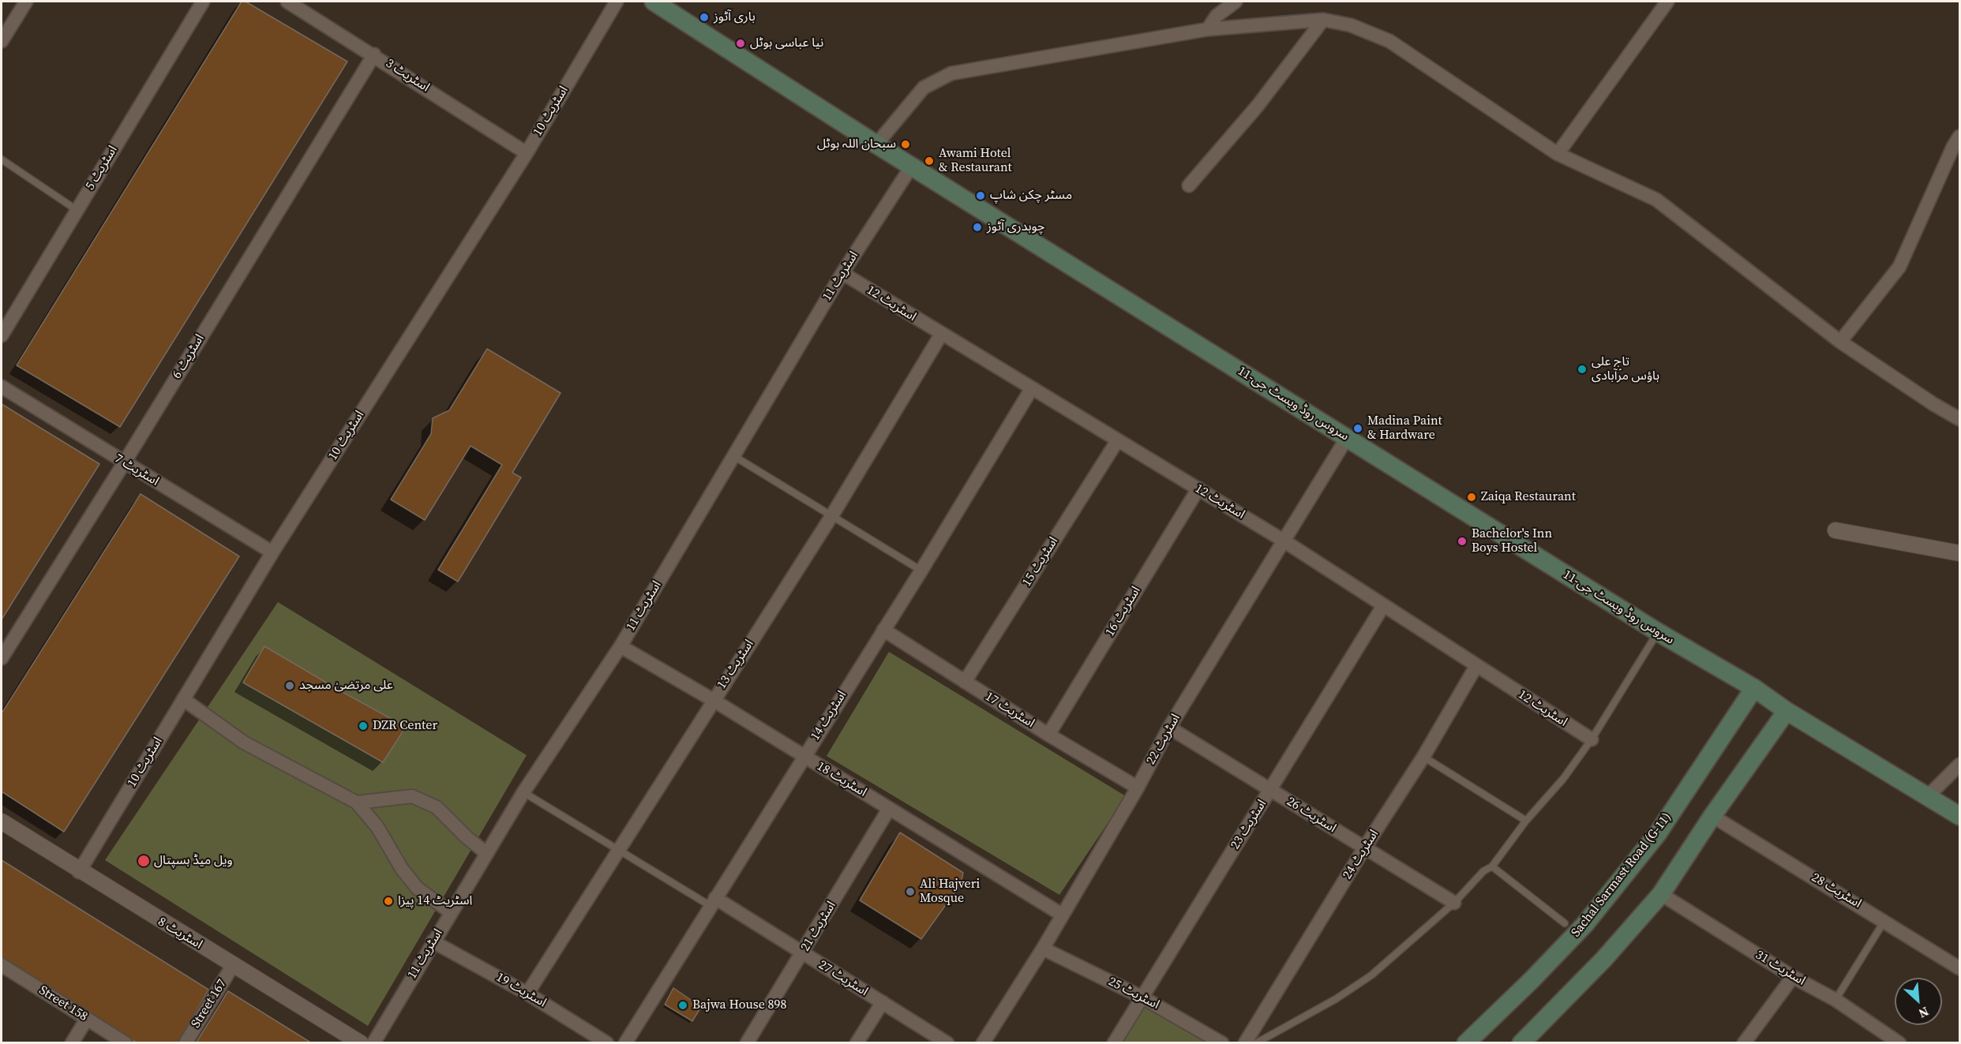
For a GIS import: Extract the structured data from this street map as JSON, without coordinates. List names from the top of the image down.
{
  "streets": {
    "main road": ["سروس روڈ ویسٹ جی-11", "Sachal Sarmast Road (G-11)"],
    "street": [
      "اسٹریٹ 3",
      "اسٹریٹ 10",
      "اسٹریٹ 5",
      "اسٹریٹ 11",
      "اسٹریٹ 12",
      "اسٹریٹ 6",
      "اسٹریٹ 7",
      "اسٹریٹ 15",
      "اسٹریٹ 16",
      "اسٹریٹ 13",
      "اسٹریٹ 17",
      "اسٹریٹ 14",
      "اسٹریٹ 22",
      "اسٹریٹ 18",
      "اسٹریٹ 26",
      "اسٹریٹ 23",
      "اسٹریٹ 24",
      "اسٹریٹ 28",
      "اسٹریٹ 21",
      "اسٹریٹ 8",
      "اسٹریٹ 31",
      "اسٹریٹ 27",
      "اسٹریٹ 19",
      "اسٹریٹ 25",
      "Street 158",
      "Street 167"
    ]
  },
  "crossings": [
    ["اسٹریٹ 3", "اسٹریٹ 10"],
    ["اسٹریٹ 3", "اسٹریٹ 6"],
    ["اسٹریٹ 10", "اسٹریٹ 7"],
    ["اسٹریٹ 10", "اسٹریٹ 8"],
    ["اسٹریٹ 11", "اسٹریٹ 12"],
    ["اسٹریٹ 11", "سروس روڈ ویسٹ جی-11"],
    ["اسٹریٹ 11", "اسٹریٹ 18"],
    ["اسٹریٹ 11", "اسٹریٹ 19"],
    ["اسٹریٹ 12", "اسٹریٹ 15"],
    ["اسٹریٹ 12", "اسٹریٹ 16"],
    ["اسٹریٹ 12", "اسٹریٹ 13"],
    ["اسٹریٹ 12", "اسٹریٹ 14"],
    ["اسٹریٹ 12", "اسٹریٹ 22"],
    ["اسٹریٹ 12", "اسٹریٹ 23"],
    ["اسٹریٹ 12", "اسٹریٹ 24"],
    ["اسٹریٹ 6", "اسٹریٹ 7"],
    ["سروس روڈ ویسٹ جی-11", "اسٹریٹ 22"],
    ["سروس روڈ ویسٹ جی-11", "Sachal Sarmast Road (G-11)"],
    ["اسٹریٹ 15", "اسٹریٹ 17"],
    ["اسٹریٹ 16", "اسٹریٹ 17"],
    ["اسٹریٹ 13", "اسٹریٹ 18"],
    ["اسٹریٹ 13", "اسٹریٹ 19"],
    ["اسٹریٹ 17", "اسٹریٹ 14"],
    ["اسٹریٹ 17", "اسٹریٹ 22"],
    ["اسٹریٹ 14", "اسٹریٹ 18"],
    ["اسٹریٹ 14", "اسٹریٹ 27"],
    ["اسٹریٹ 22", "اسٹریٹ 18"],
    ["اسٹریٹ 22", "اسٹریٹ 26"],
    ["اسٹریٹ 22", "اسٹریٹ 25"],
    ["اسٹریٹ 18", "اسٹریٹ 21"],
    ["اسٹریٹ 26", "اسٹریٹ 23"],
    ["اسٹریٹ 26", "اسٹریٹ 24"],
    ["اسٹریٹ 23", "اسٹریٹ 25"],
    ["اسٹریٹ 21", "اسٹریٹ 27"],
    ["اسٹریٹ 8", "Street 167"]
  ],
  "places": [
    "باری آٹوز",
    "نیا عباسی ہوٹل",
    "سبحان اللہ ہوٹل",
    "Awami Hotel & Restaurant",
    "مسٹر چکن شاپ",
    "چوہدری آٹوز",
    "تاج علی ہاؤس مرآبادی",
    "Madina Paint & Hardware",
    "Zaiqa Restaurant",
    "Bachelor's Inn Boys Hostel",
    "علی مرتضیٰ مسجد",
    "DZR Center",
    "ویل میڈ ہسپتال",
    "Ali Hajveri Mosque",
    "اسٹریٹ 14 پیزا",
    "Bajwa House 898"
  ],
  "north": "bottom right"
}
